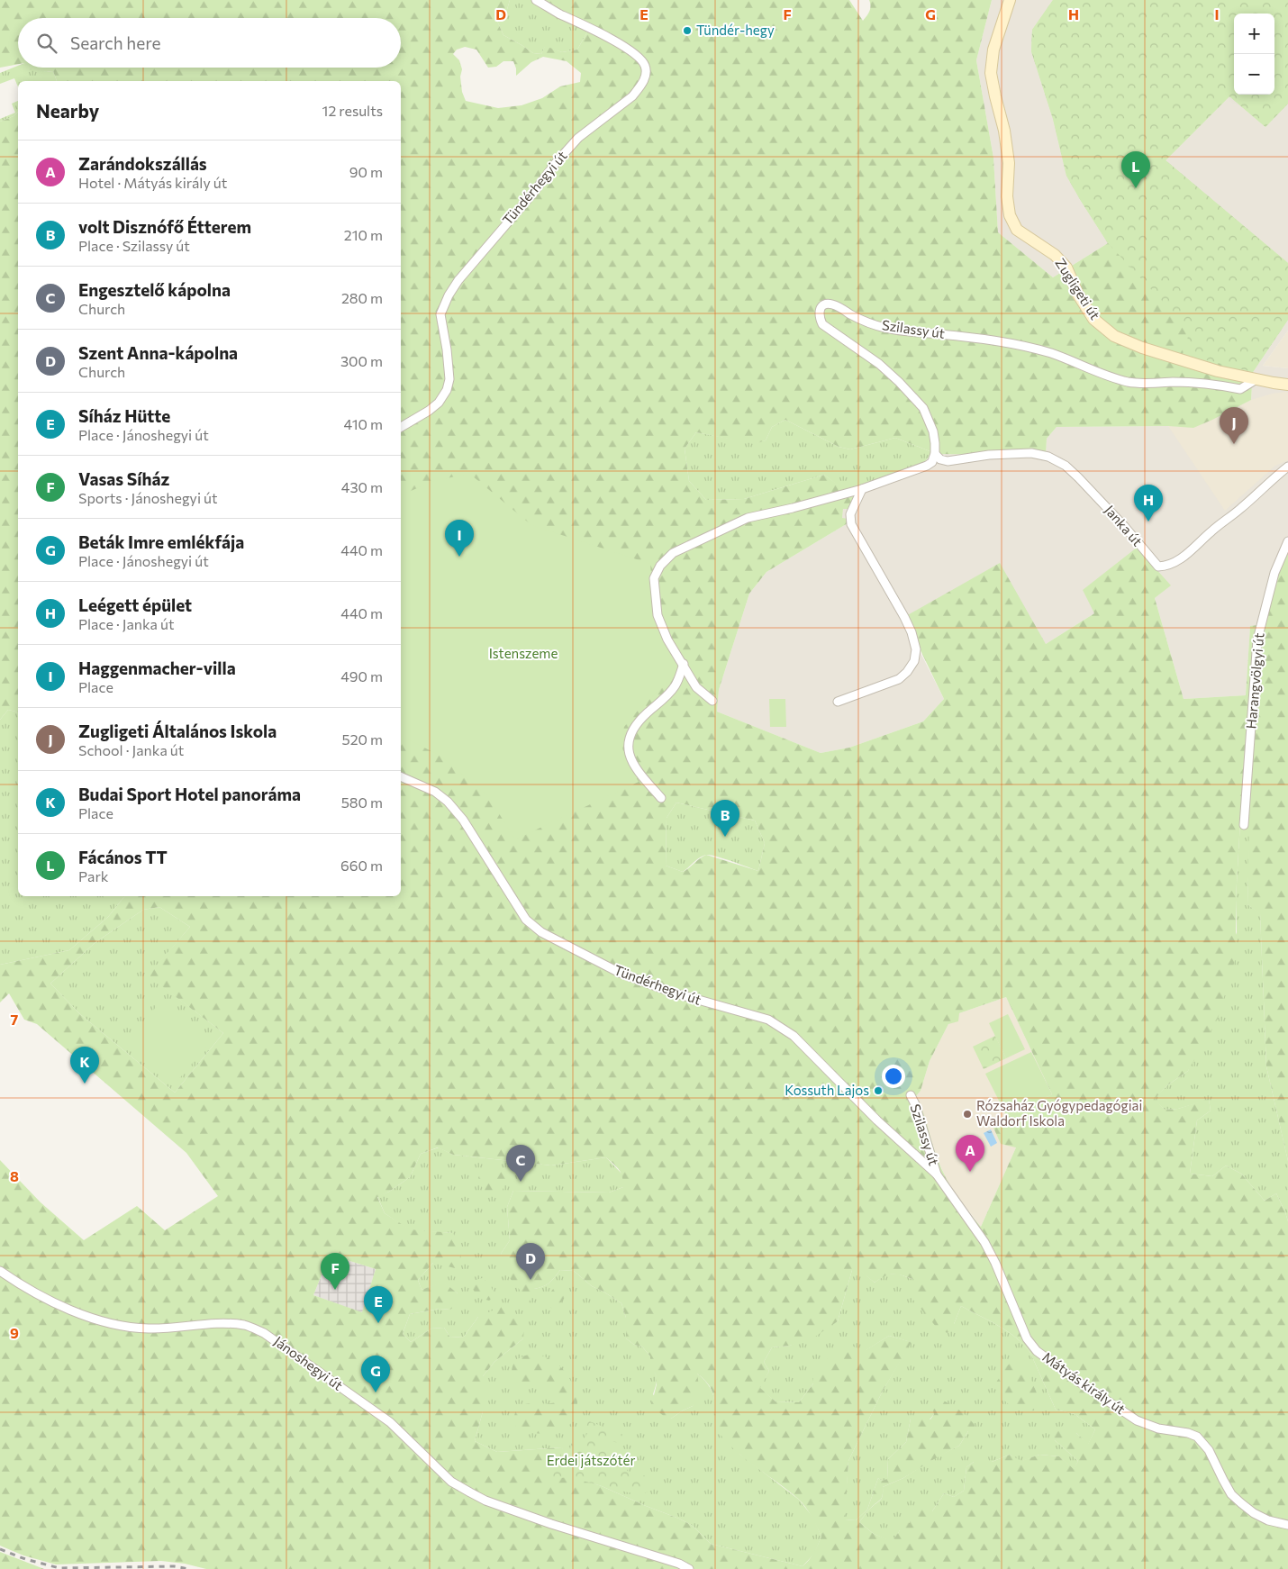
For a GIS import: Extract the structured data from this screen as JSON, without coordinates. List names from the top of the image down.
{
  "streets": {
    "street": [
      "Tündérhegyi út",
      "Zugligeti út",
      "Szilassy út",
      "Janka út",
      "Harangvölgyi út",
      "Jánoshegyi út",
      "Mátyás király út"
    ]
  },
  "crossings": [
    ["Tündérhegyi út", "Szilassy út"],
    ["Tündérhegyi út", "Mátyás király út"],
    ["Zugligeti út", "Szilassy út"],
    ["Szilassy út", "Janka út"],
    ["Szilassy út", "Mátyás király út"]
  ],
  "parks": ["Istenszeme", "Erdei játszótér"],
  "places": ["Tündér-hegy", "Kossuth Lajos", "Rózsaház Gyógypedagógiai Waldorf Iskola"],
  "page": {
    "map_buttons": ["+", "−"],
    "search": "Search here",
    "heading": ["Nearby", "12 results"],
    "list": [
      {
        "mark": "A",
        "name": "Zarándokszállás",
        "note": "Hotel · Mátyás király út",
        "value": "90 m"
      },
      {
        "mark": "B",
        "name": "volt Disznófő Étterem",
        "note": "Place · Szilassy út",
        "value": "210 m"
      },
      {
        "mark": "C",
        "name": "Engesztelő kápolna",
        "note": "Church",
        "value": "280 m"
      },
      {
        "mark": "D",
        "name": "Szent Anna-kápolna",
        "note": "Church",
        "value": "300 m"
      },
      {
        "mark": "E",
        "name": "Síház Hütte",
        "note": "Place · Jánoshegyi út",
        "value": "410 m"
      },
      {
        "mark": "F",
        "name": "Vasas Síház",
        "note": "Sports · Jánoshegyi út",
        "value": "430 m"
      },
      {
        "mark": "G",
        "name": "Beták Imre emlékfája",
        "note": "Place · Jánoshegyi út",
        "value": "440 m"
      },
      {
        "mark": "H",
        "name": "Leégett épület",
        "note": "Place · Janka út",
        "value": "440 m"
      },
      {
        "mark": "I",
        "name": "Haggenmacher-villa",
        "note": "Place",
        "value": "490 m"
      },
      {
        "mark": "J",
        "name": "Zugligeti Általános Iskola",
        "note": "School · Janka út",
        "value": "520 m"
      },
      {
        "mark": "K",
        "name": "Budai Sport Hotel panoráma",
        "note": "Place",
        "value": "580 m"
      },
      {
        "mark": "L",
        "name": "Fácános TT",
        "note": "Park",
        "value": "660 m"
      }
    ],
    "pins": [
      "L",
      "J",
      "H",
      "I",
      "B",
      "K",
      "A",
      "C",
      "D",
      "F",
      "E",
      "G"
    ]
  },
  "grid": {
    "columns": [
      "D",
      "E",
      "F",
      "G",
      "H",
      "I"
    ],
    "rows": ["7", "8", "9"]
  }
}
